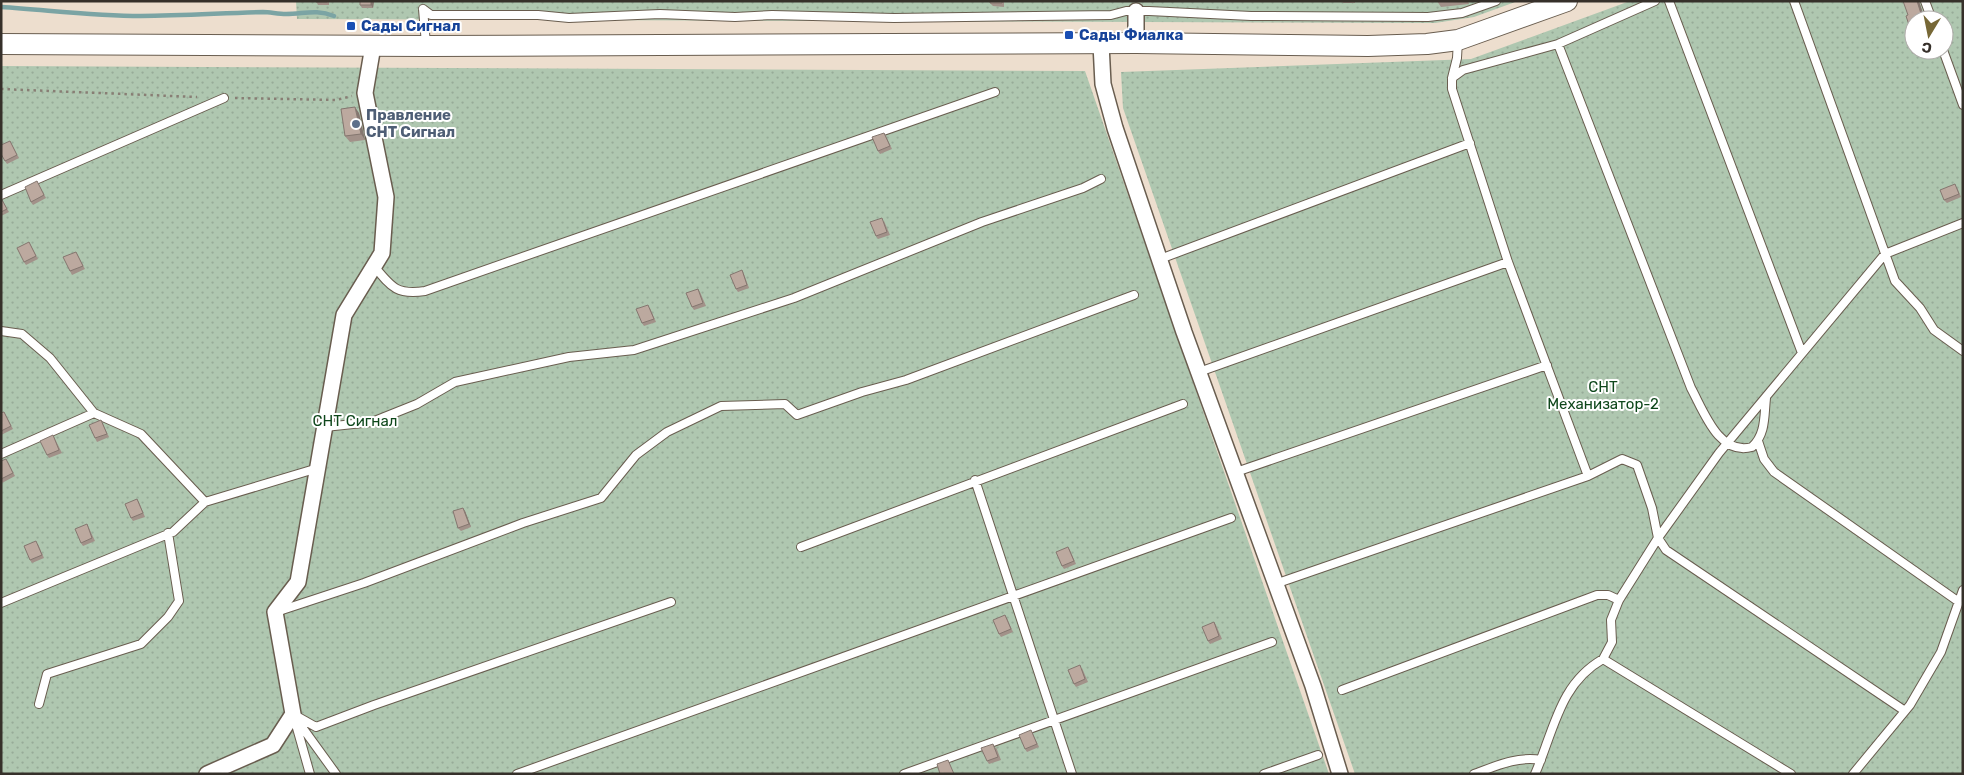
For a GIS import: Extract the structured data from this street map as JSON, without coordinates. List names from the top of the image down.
{
  "parks": ["СНТ Механизатор-2", "СНТ Сигнал"],
  "places": {
    "transit": ["Сады Сигнал", "Сады Фиалка"],
    "other": ["Правление СНТ Сигнал"]
  },
  "north": "bottom"
}
